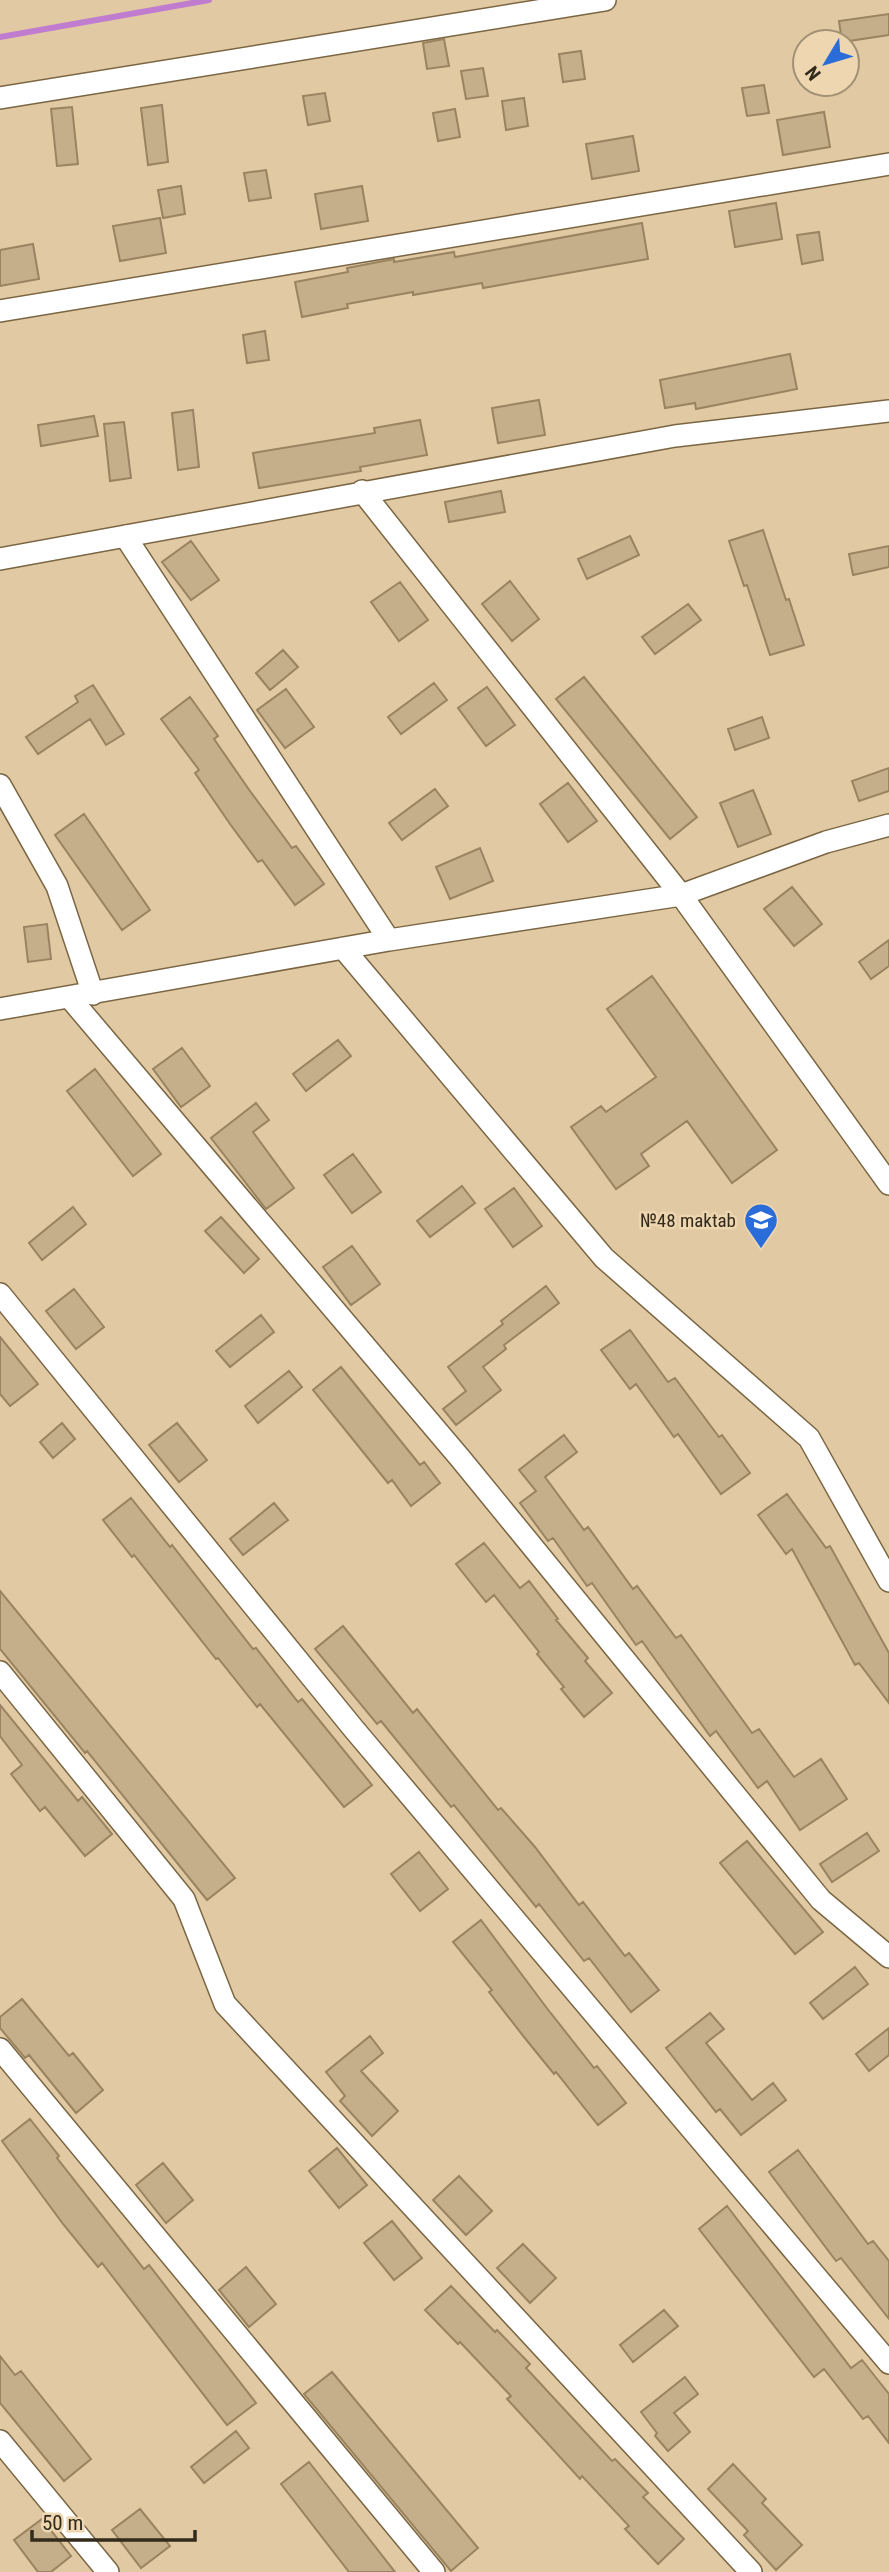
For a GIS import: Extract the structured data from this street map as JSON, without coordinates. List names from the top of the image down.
{
  "places": {
    "school or university": ["№48 maktab"]
  },
  "scale_bar": "50 m",
  "north": "bottom left"
}
